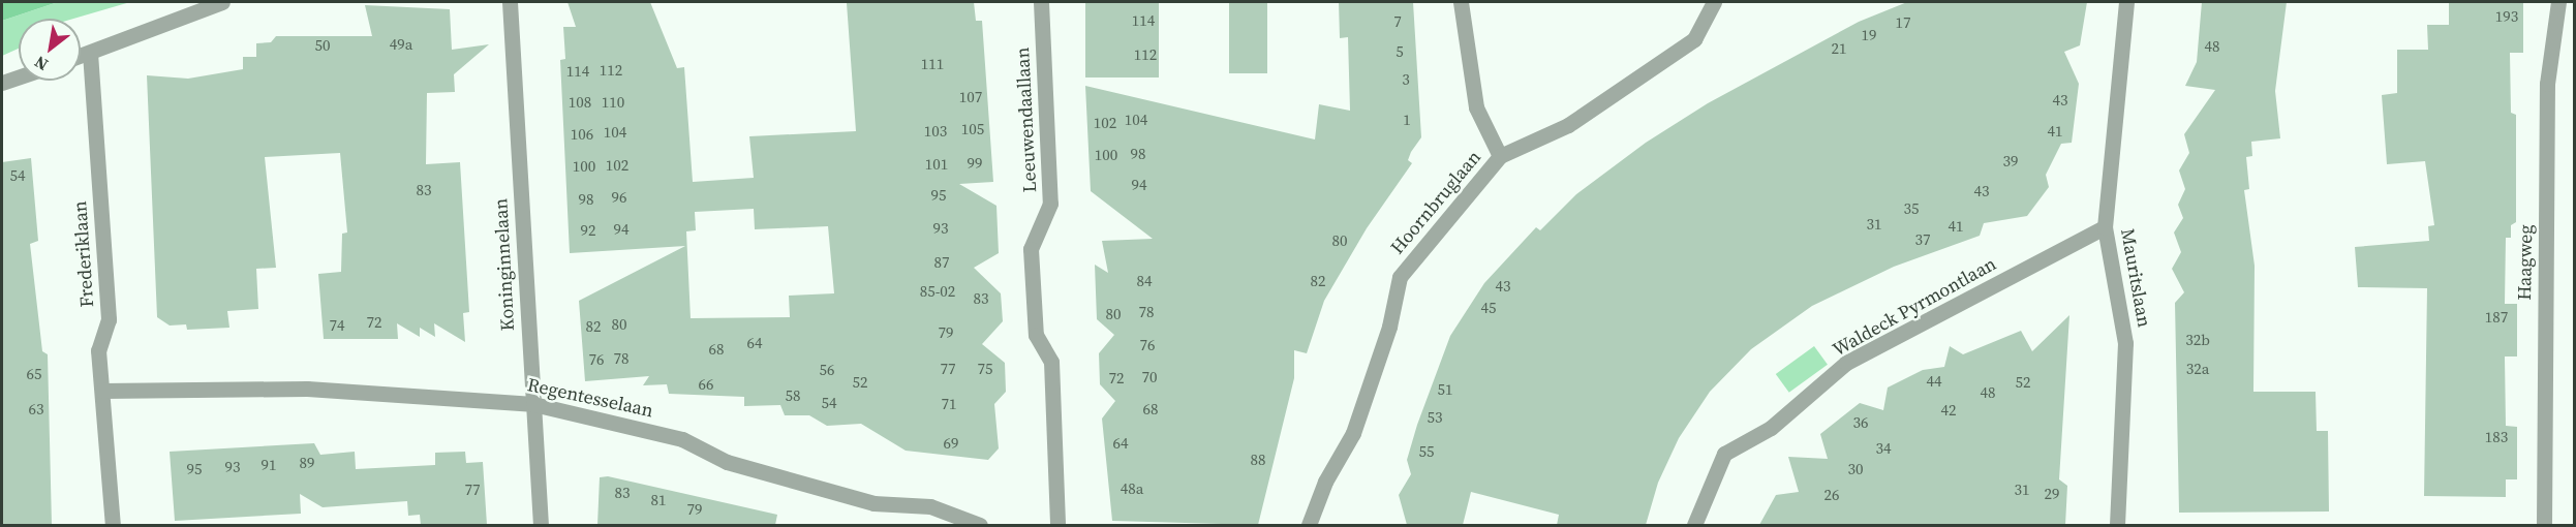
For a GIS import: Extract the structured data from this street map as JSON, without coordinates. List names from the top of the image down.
{
  "streets": {
    "street": [
      "Leeuwendaallaan",
      "Hoornbruglaan",
      "Frederiklaan",
      "Haagweg",
      "Koninginnelaan",
      "Mauritslaan",
      "Waldeck Pyrmontlaan",
      "Regentesselaan"
    ]
  },
  "crossings": [
    ["Frederiklaan", "Regentesselaan"],
    ["Koninginnelaan", "Regentesselaan"],
    ["Mauritslaan", "Waldeck Pyrmontlaan"]
  ],
  "house_numbers": [
    "193",
    "114",
    "7",
    "17",
    "19",
    "49a",
    "50",
    "48",
    "21",
    "5",
    "112",
    "111",
    "112",
    "114",
    "3",
    "107",
    "43",
    "108",
    "110",
    "104",
    "1",
    "102",
    "105",
    "103",
    "41",
    "104",
    "106",
    "98",
    "100",
    "39",
    "99",
    "101",
    "102",
    "100",
    "54",
    "94",
    "83",
    "43",
    "95",
    "96",
    "98",
    "35",
    "31",
    "41",
    "93",
    "94",
    "92",
    "37",
    "80",
    "87",
    "84",
    "82",
    "43",
    "85-02",
    "83",
    "45",
    "78",
    "80",
    "187",
    "72",
    "80",
    "74",
    "82",
    "79",
    "32b",
    "64",
    "76",
    "68",
    "78",
    "76",
    "77",
    "75",
    "32a",
    "56",
    "65",
    "70",
    "72",
    "44",
    "52",
    "52",
    "66",
    "51",
    "48",
    "58",
    "54",
    "71",
    "63",
    "68",
    "42",
    "53",
    "36",
    "183",
    "69",
    "64",
    "34",
    "55",
    "88",
    "89",
    "91",
    "93",
    "95",
    "30",
    "48a",
    "77",
    "31",
    "83",
    "29",
    "26",
    "81",
    "79"
  ],
  "north": "bottom left"
}
